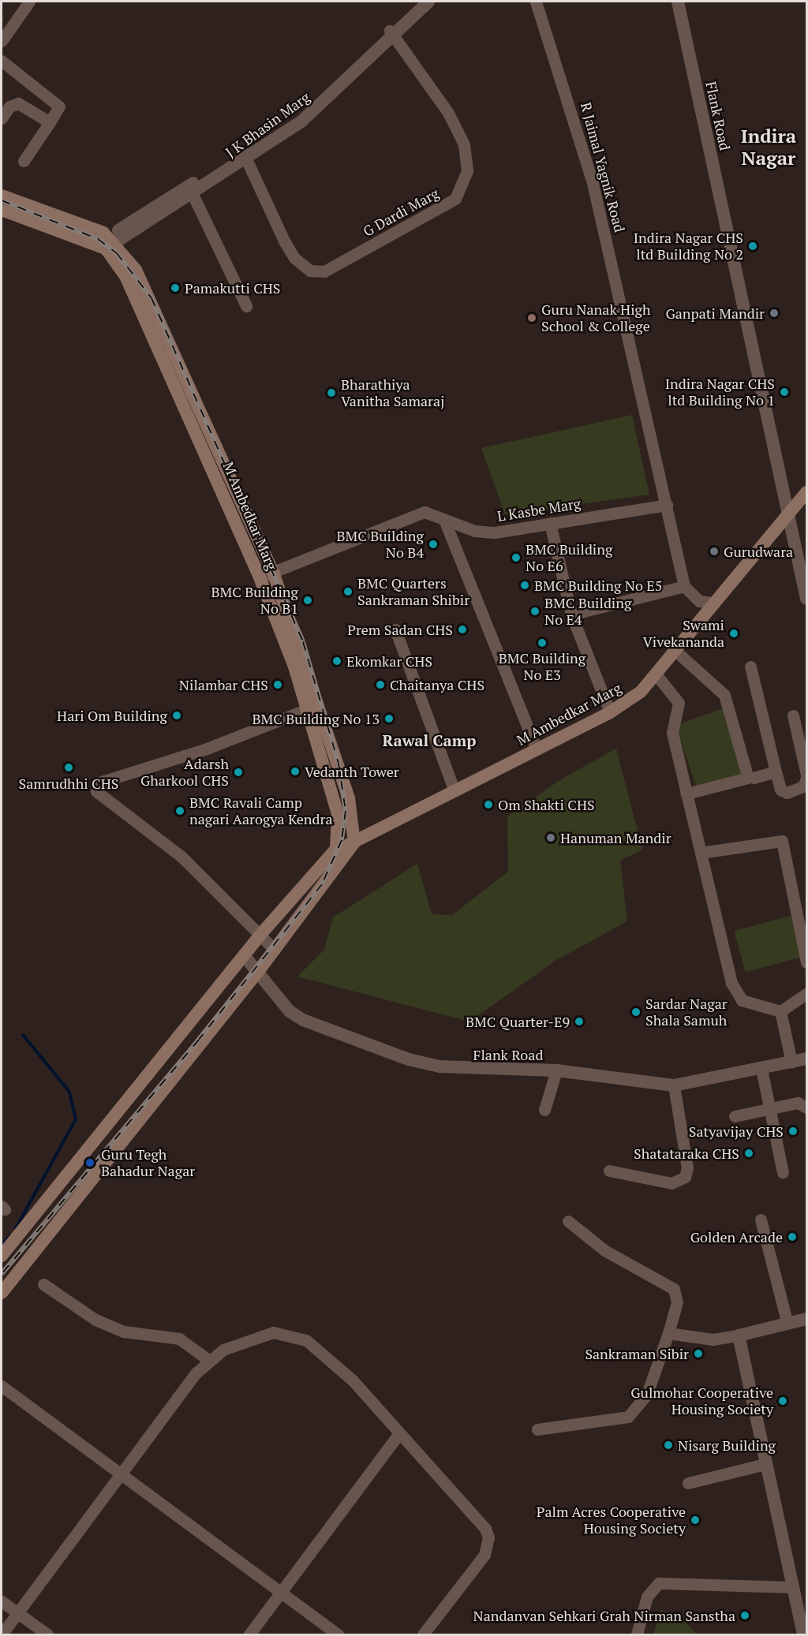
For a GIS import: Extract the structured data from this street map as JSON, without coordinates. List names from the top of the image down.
{
  "streets": {
    "main road": ["M Ambedkar Marg"],
    "street": [
      "Flank Road",
      "J K Bhasin Marg",
      "R Jaimal Yagnik Road",
      "G Dardi Marg",
      "L Kasbe Marg"
    ]
  },
  "crossings": [
    ["Flank Road", "M Ambedkar Marg"],
    ["J K Bhasin Marg", "G Dardi Marg"],
    ["J K Bhasin Marg", "M Ambedkar Marg"],
    ["R Jaimal Yagnik Road", "L Kasbe Marg"],
    ["L Kasbe Marg", "M Ambedkar Marg"]
  ],
  "districts": ["Indira Nagar", "Rawal Camp"],
  "places": [
    "Indira Nagar CHS ltd Building No 2",
    "Pamakutti CHS",
    "Ganpati Mandir",
    "Guru Nanak High School & College",
    "Indira Nagar CHS ltd Building No 1",
    "Bharathiya Vanitha Samaraj",
    "BMC Building No B4",
    "Gurudwara",
    "BMC Building No E6",
    "BMC Building No E5",
    "BMC Quarters Sankraman Shibir",
    "BMC Building No B1",
    "BMC Building No E4",
    "Prem Sadan CHS",
    "Swami Vivekananda",
    "BMC Building No E3",
    "Ekomkar CHS",
    "Nilambar CHS",
    "Chaitanya CHS",
    "Hari Om Building",
    "BMC Building No 13",
    "Samrudhhi CHS",
    "Vedanth Tower",
    "Adarsh Gharkool CHS",
    "Om Shakti CHS",
    "BMC Ravali Camp nagari Aarogya Kendra",
    "Hanuman Mandir",
    "Sardar Nagar Shala Samuh",
    "BMC Quarter-E9",
    "Satyavijay CHS",
    "Shatataraka CHS",
    "Guru Tegh Bahadur Nagar",
    "Golden Arcade",
    "Sankraman Sibir",
    "Gulmohar Cooperative Housing Society",
    "Nisarg Building",
    "Palm Acres Cooperative Housing Society",
    "Nandanvan Sehkari Grah Nirman Sanstha"
  ]
}
